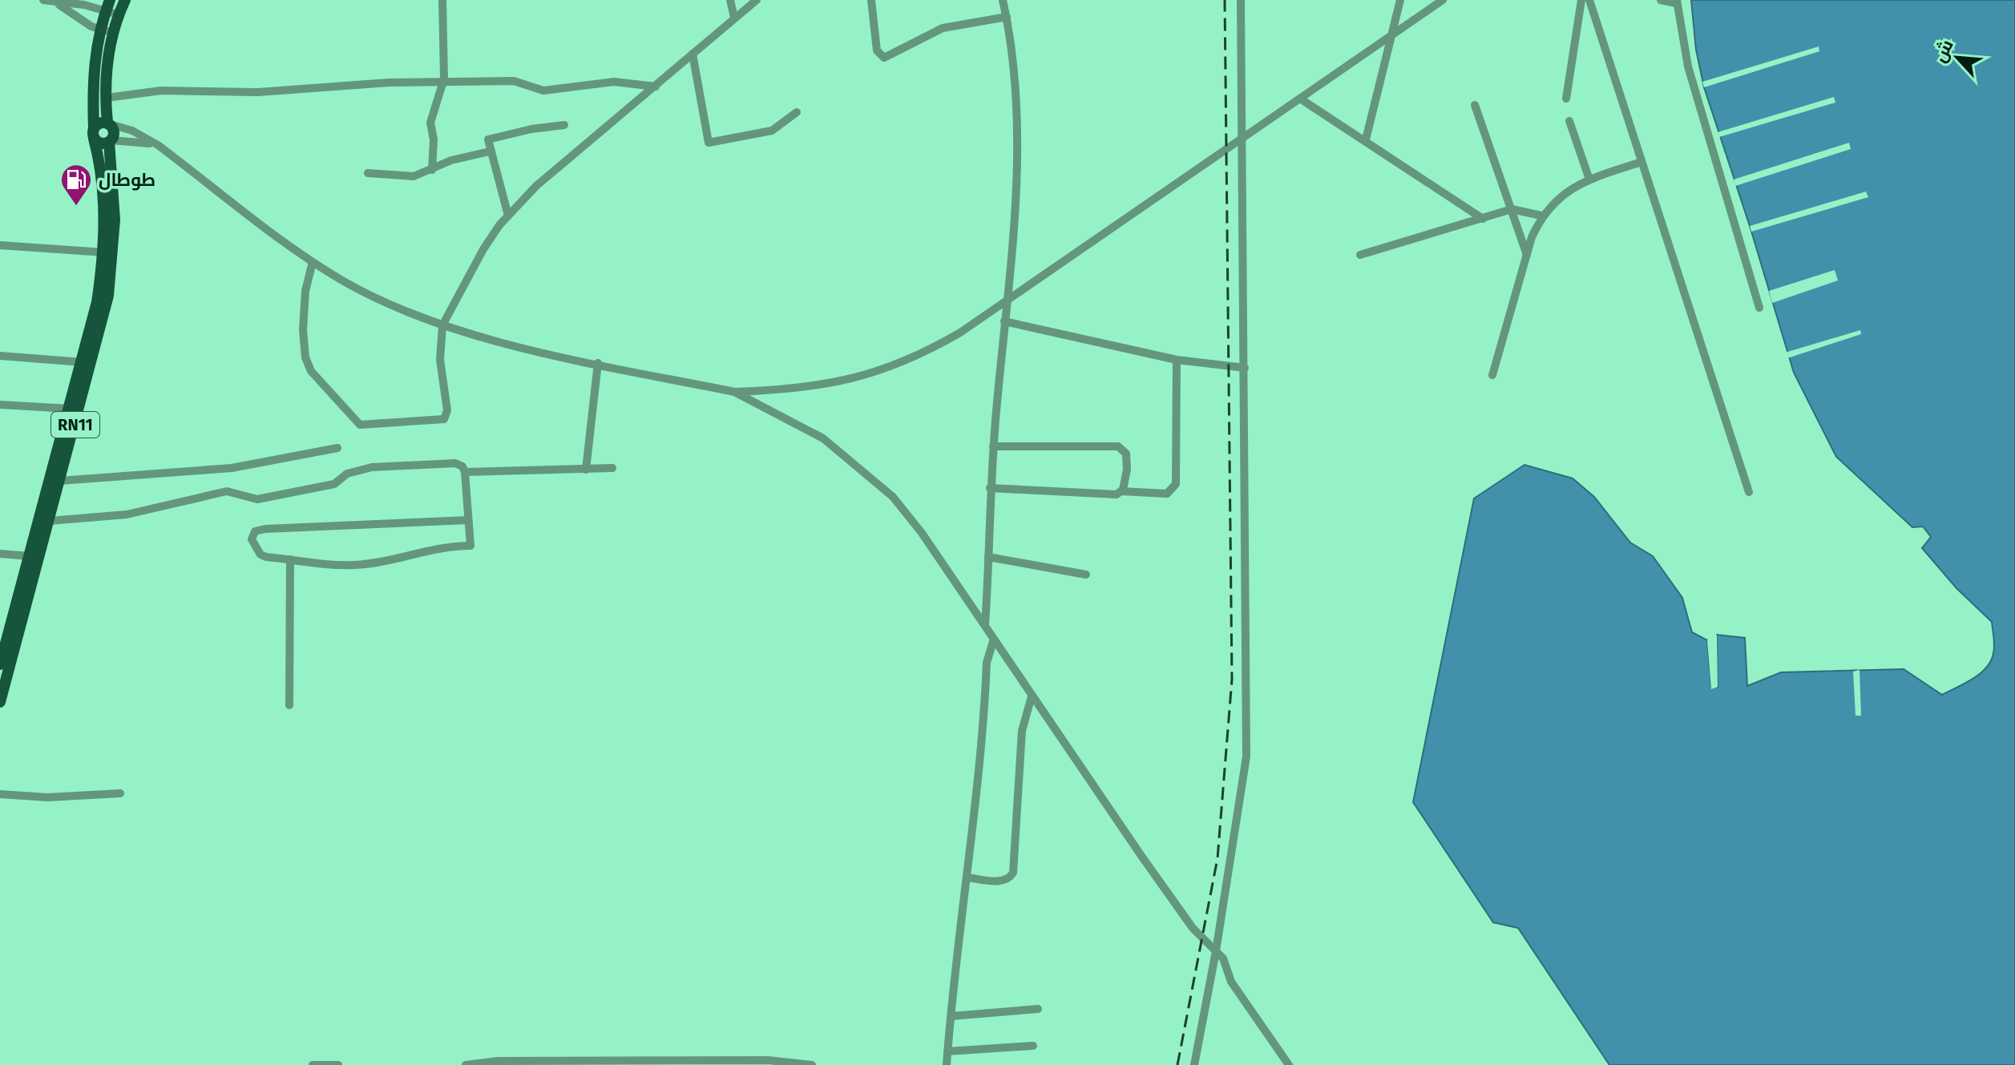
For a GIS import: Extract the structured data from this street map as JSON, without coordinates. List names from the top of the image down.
{
  "streets": {
    "main road": ["RN11"]
  },
  "places": {
    "fuel station": ["طوطال"]
  },
  "north": "top left"
}
